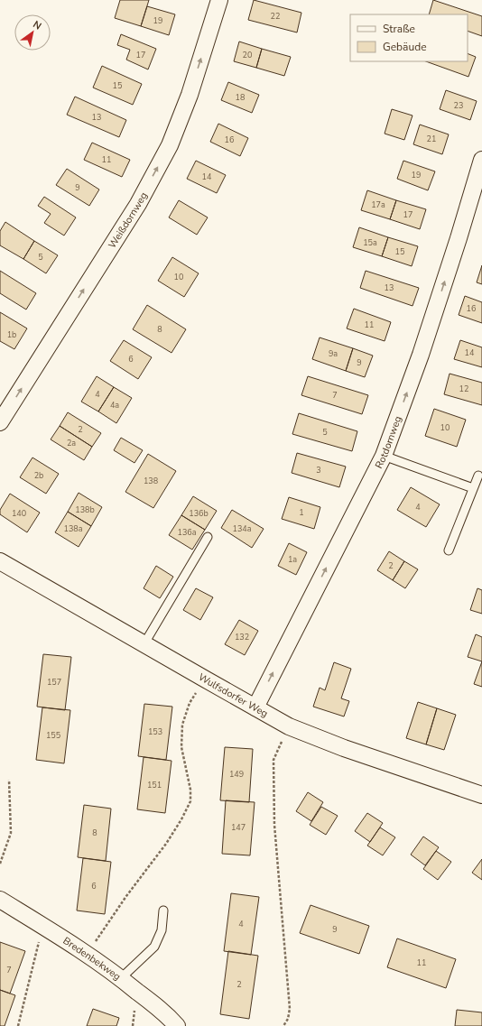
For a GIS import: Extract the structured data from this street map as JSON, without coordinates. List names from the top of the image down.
{
  "streets": {
    "street": [
      "Weißdornweg",
      "Rotdornweg",
      "Wulfsdorfer Weg",
      "Bredenbekweg"
    ]
  },
  "crossings": [
    ["Rotdornweg", "Wulfsdorfer Weg"]
  ],
  "one_way": ["Weißdornweg", "Rotdornweg"],
  "house_numbers": [
    "22",
    "19",
    "17",
    "20",
    "15",
    "18",
    "23",
    "13",
    "21",
    "16",
    "11",
    "19",
    "14",
    "9",
    "17a",
    "17",
    "15a",
    "15",
    "5",
    "10",
    "13",
    "16",
    "11",
    "8",
    "1b",
    "14",
    "9a",
    "6",
    "9",
    "12",
    "4",
    "7",
    "4a",
    "10",
    "2",
    "5",
    "2a",
    "3",
    "2b",
    "138",
    "4",
    "138b",
    "1",
    "140",
    "136b",
    "138a",
    "134a",
    "136a",
    "1a",
    "2",
    "132",
    "157",
    "153",
    "155",
    "149",
    "151",
    "147",
    "8",
    "6",
    "4",
    "9",
    "11",
    "7",
    "2"
  ],
  "legend": ["Straße", "Gebäude"],
  "north": "top right"
}
